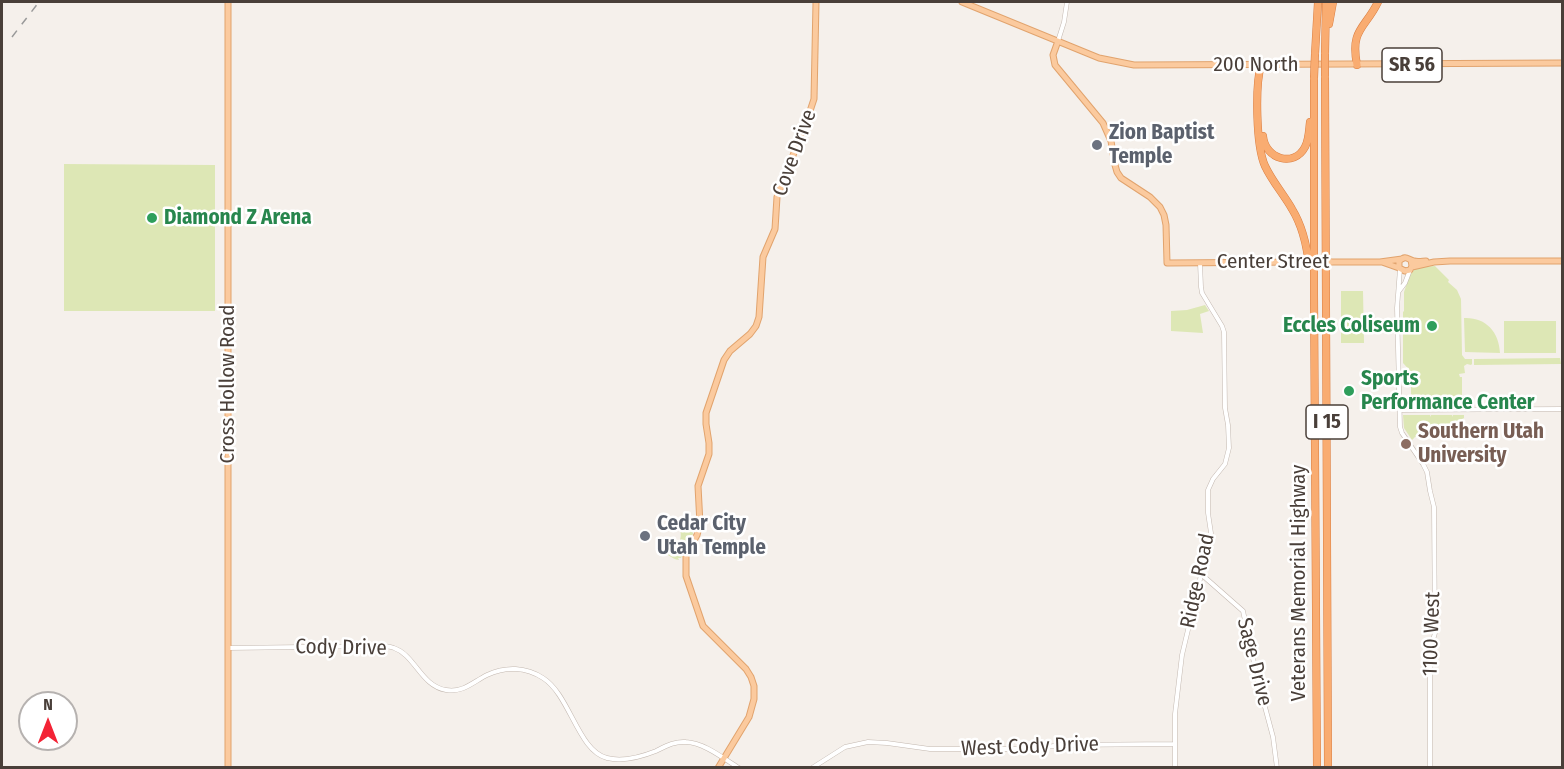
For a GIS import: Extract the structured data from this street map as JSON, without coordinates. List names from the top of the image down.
{
  "streets": {
    "highway": ["I 15", "Veterans Memorial Highway"],
    "main road": [
      "200 North",
      "SR 56",
      "Cove Drive",
      "Center Street",
      "Cross Hollow Road"
    ],
    "street": [
      "Ridge Road",
      "1100 West",
      "Cody Drive",
      "Sage Drive",
      "West Cody Drive"
    ]
  },
  "crossings": [
    ["200 North", "Center Street"],
    ["Cove Drive", "Cody Drive"],
    ["Center Street", "Ridge Road"],
    ["Center Street", "1100 West"],
    ["Cross Hollow Road", "Cody Drive"],
    ["Ridge Road", "Sage Drive"],
    ["Ridge Road", "West Cody Drive"]
  ],
  "places": [
    "Zion Baptist Temple",
    "Diamond Z Arena",
    "Eccles Coliseum",
    "Sports Performance Center",
    "Southern Utah University",
    "Cedar City Utah Temple"
  ],
  "north": "top"
}
